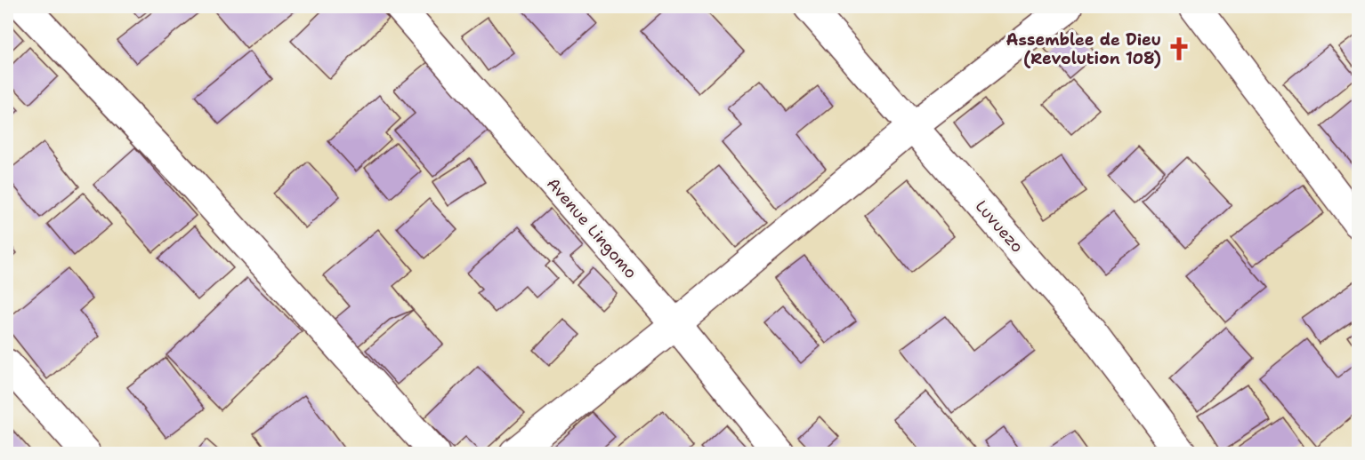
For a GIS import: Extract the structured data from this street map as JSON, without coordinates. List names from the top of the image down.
{
  "streets": {
    "street": ["Luvuezo", "Avenue Lingomo"]
  },
  "places": {
    "church": ["Assemblee de Dieu (Revolution 108)"]
  }
}
